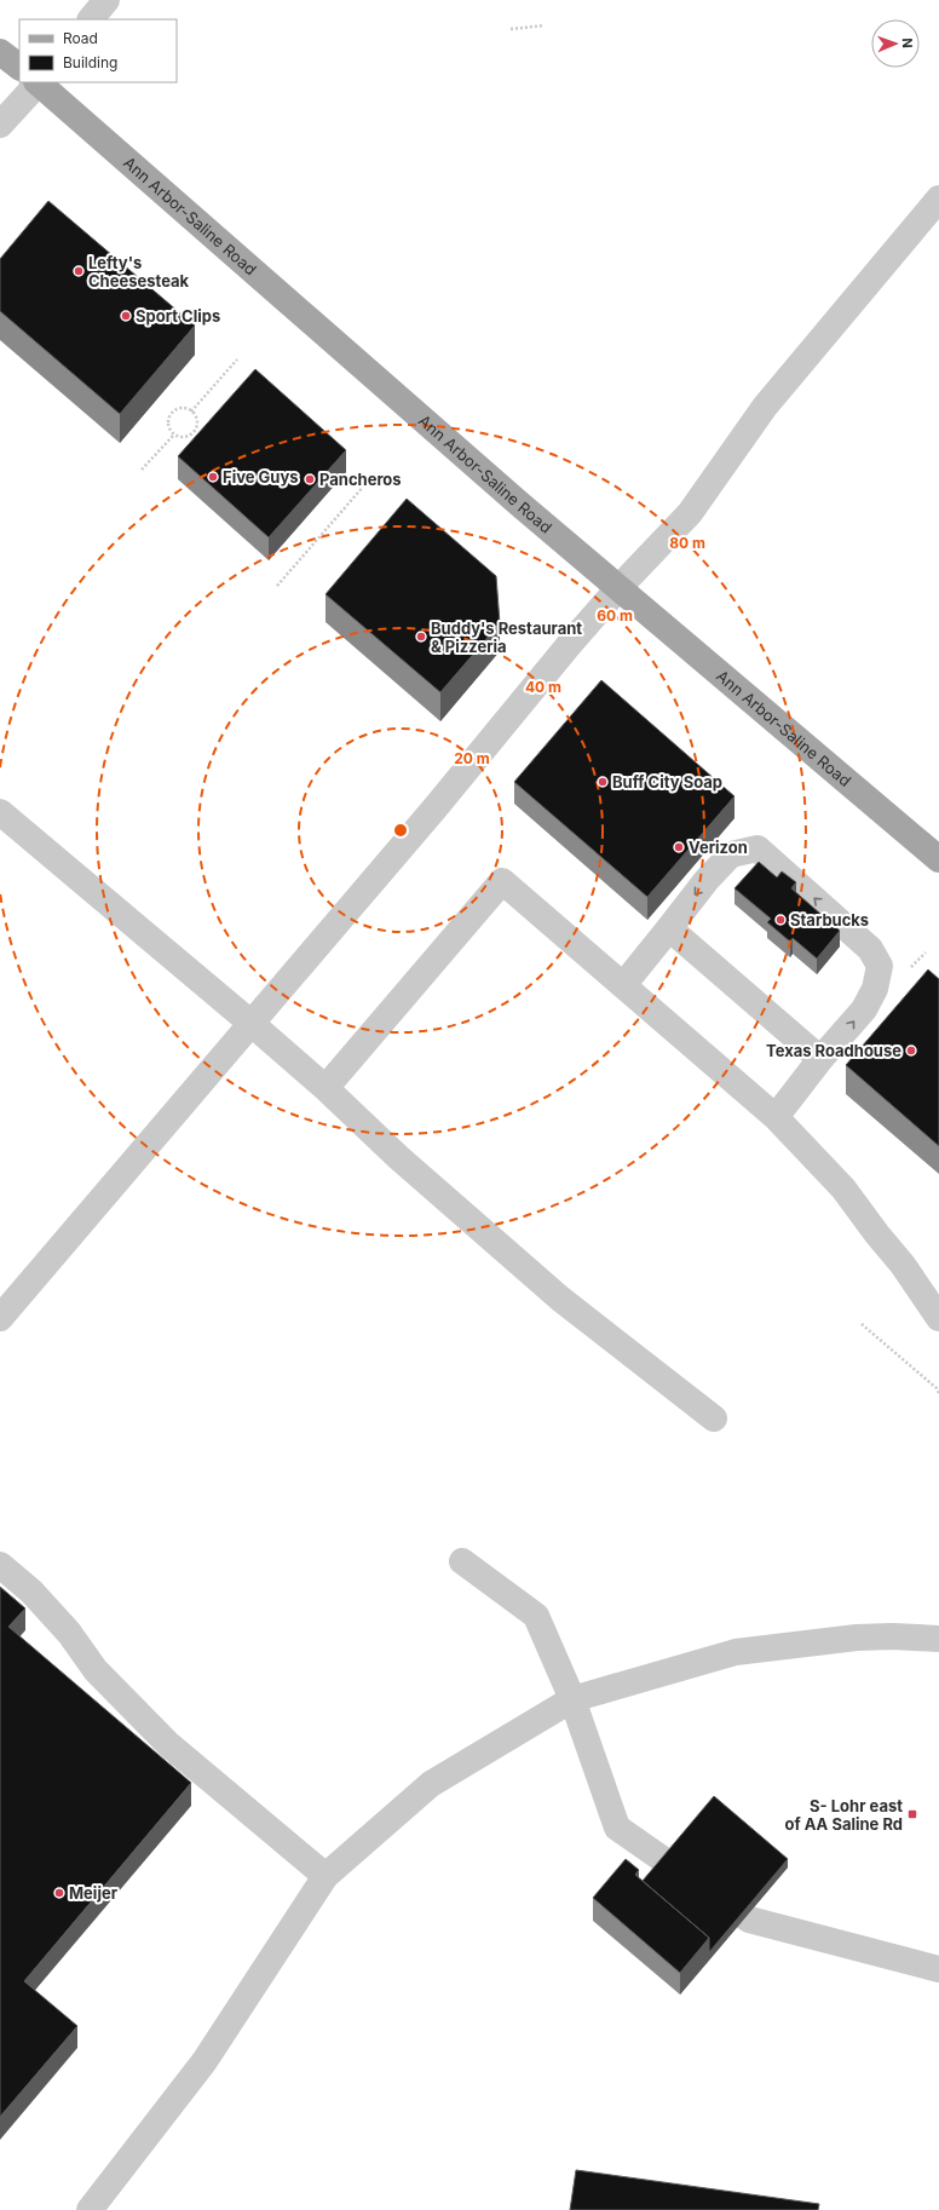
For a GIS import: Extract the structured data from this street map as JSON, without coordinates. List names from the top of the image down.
{
  "streets": {
    "main road": ["Ann Arbor-Saline Road"]
  },
  "places": {
    "other": [
      "Lefty's Cheesesteak",
      "Sport Clips",
      "Five Guys",
      "Pancheros",
      "Buddy's Restaurant & Pizzeria",
      "Buff City Soap",
      "Verizon",
      "Starbucks",
      "Texas Roadhouse",
      "Meijer"
    ],
    "transit": ["S- Lohr east of AA Saline Rd"]
  },
  "legend": ["Road", "Building"],
  "north": "right",
  "rings": [
    "80 m",
    "60 m",
    "40 m",
    "20 m"
  ]
}
